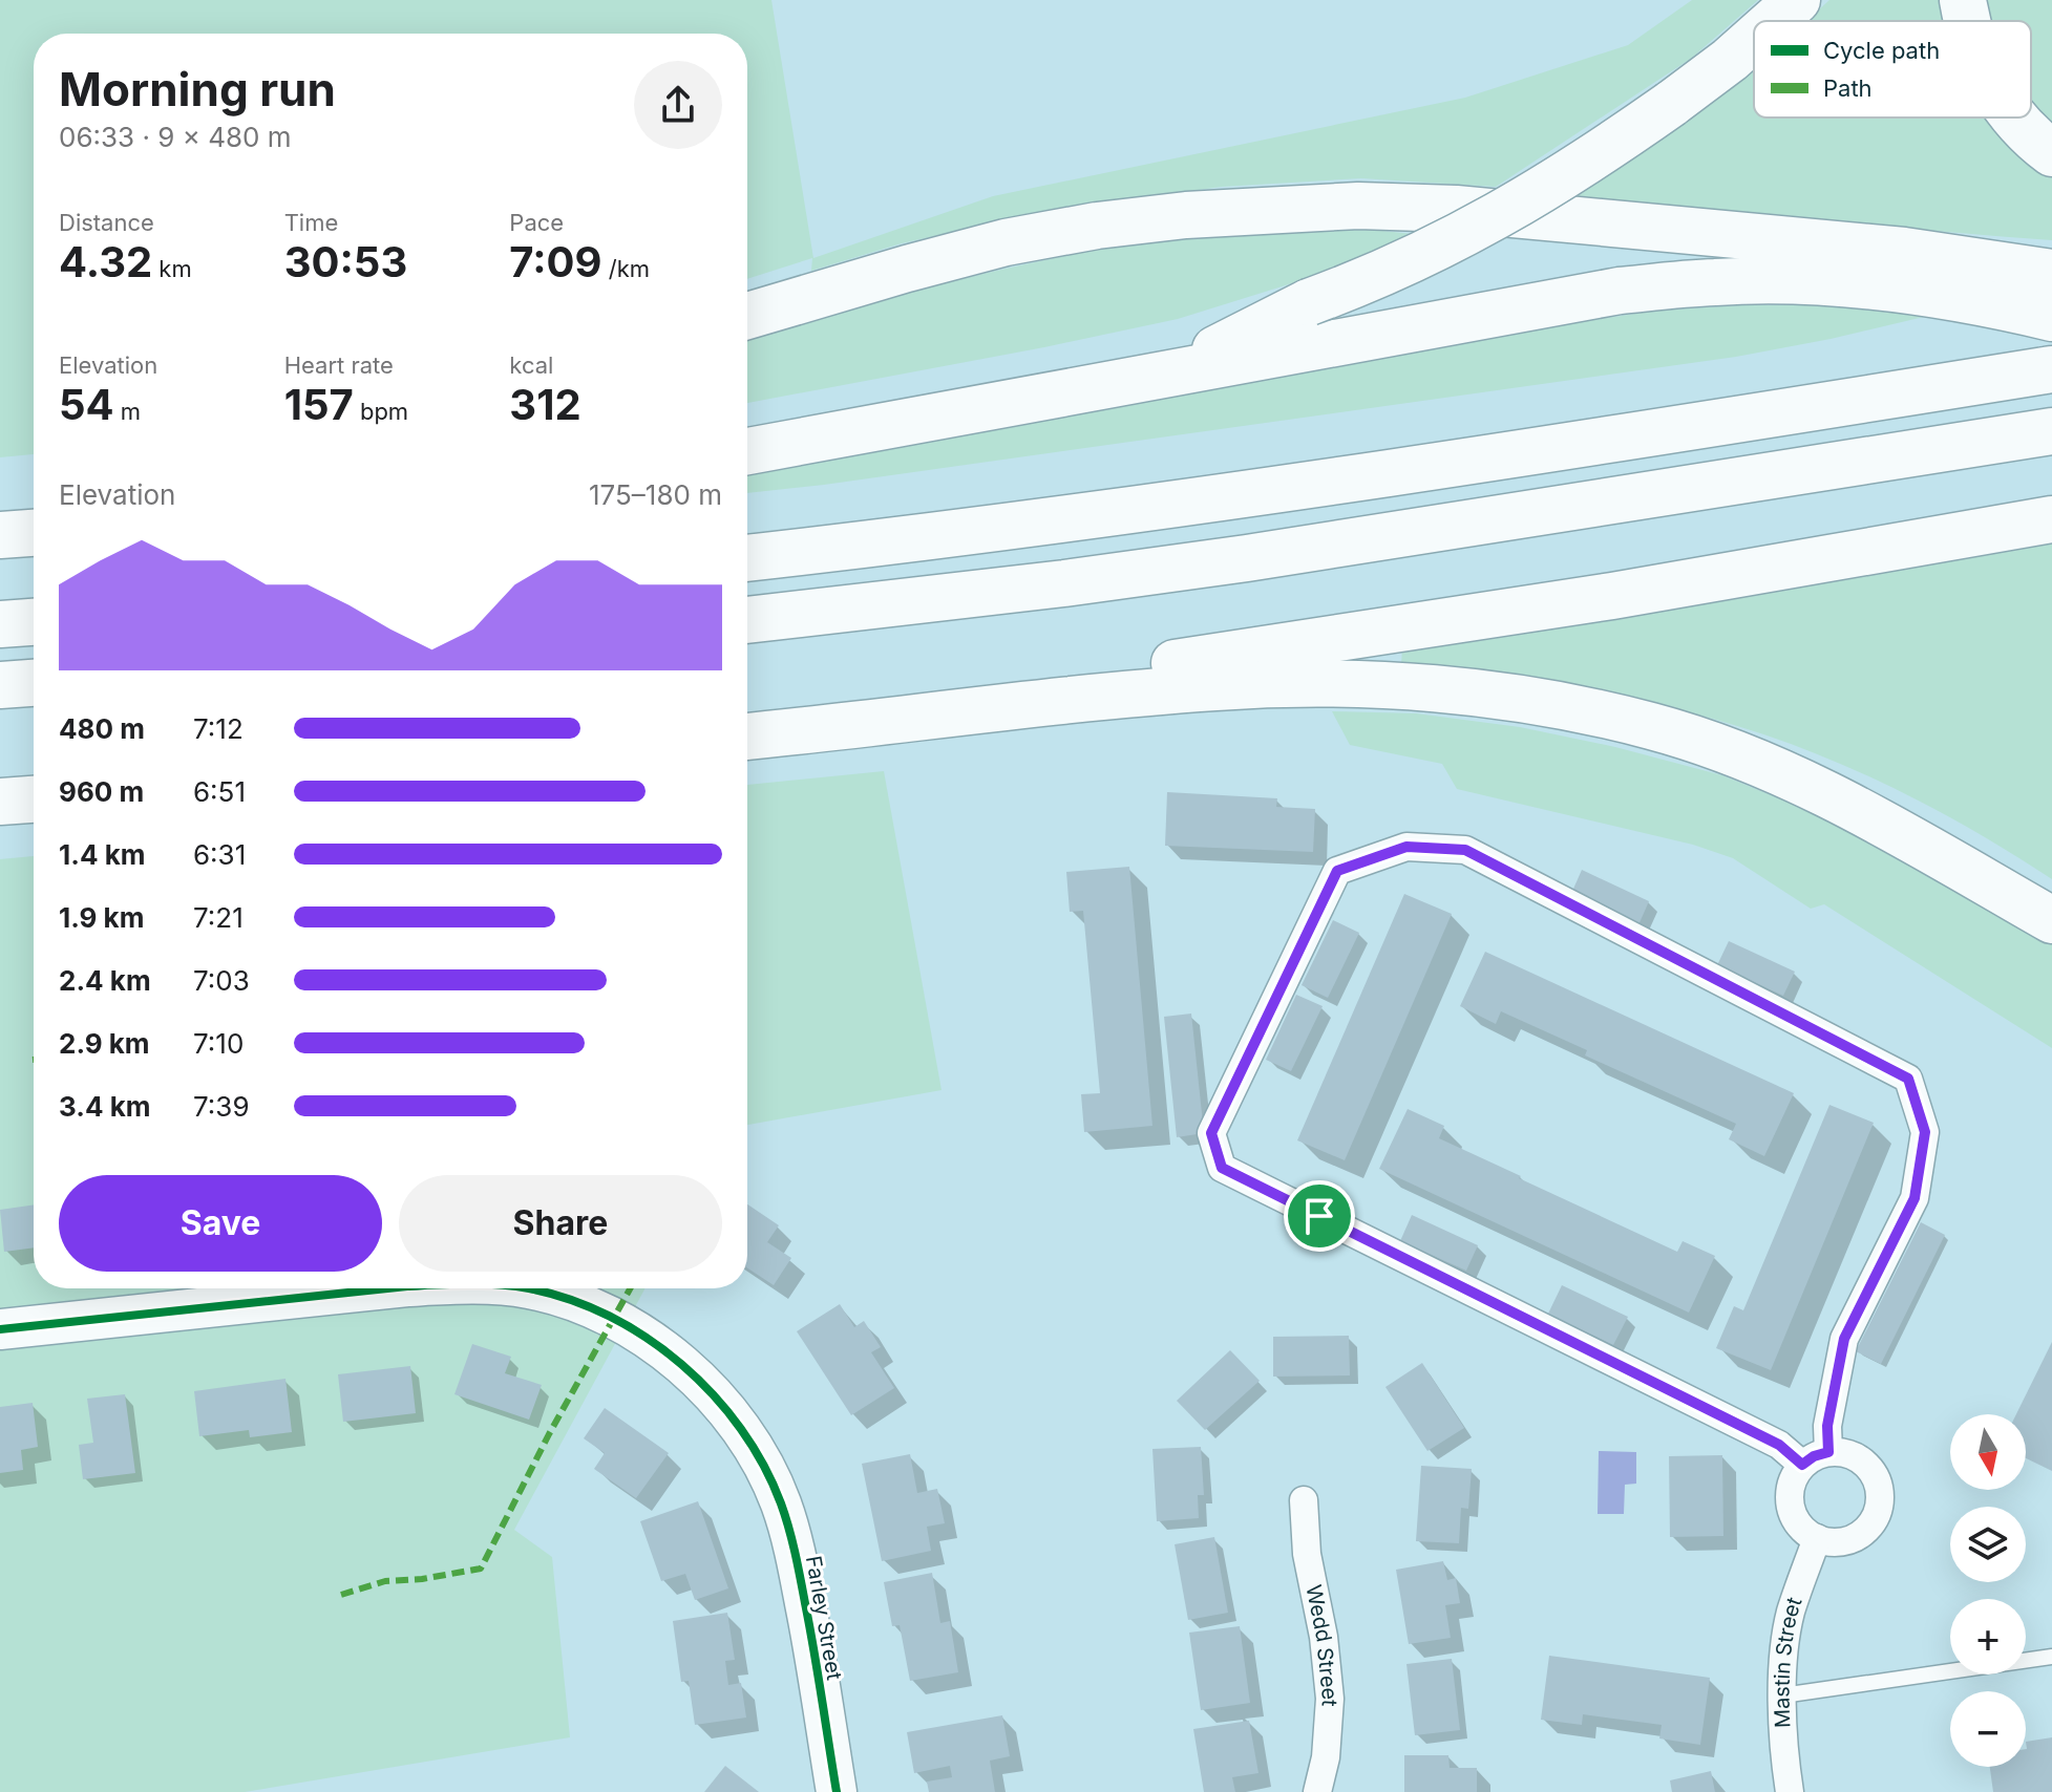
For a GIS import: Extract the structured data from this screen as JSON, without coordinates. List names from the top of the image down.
{
  "streets": {
    "street": ["Farley Street", "Wedd Street", "Mastin Street"]
  },
  "legend": ["Cycle path", "Path"],
  "north": "bottom",
  "page": {
    "heading": ["Morning run", "06:33 · 9 × 480 m"],
    "stats": [
      ["Distance", "4.32 km"],
      ["Time", "30:53"],
      ["Pace", "7:09 /km"],
      ["Elevation", "54 m"],
      ["Heart rate", "157 bpm"],
      ["kcal", "312"]
    ],
    "chart": ["Elevation", "175–180 m"],
    "list": [
      {
        "name": "480 m",
        "note": "7:12"
      },
      {
        "name": "960 m",
        "note": "6:51"
      },
      {
        "name": "1.4 km",
        "note": "6:31"
      },
      {
        "name": "1.9 km",
        "note": "7:21"
      },
      {
        "name": "2.4 km",
        "note": "7:03"
      },
      {
        "name": "2.9 km",
        "note": "7:10"
      },
      {
        "name": "3.4 km",
        "note": "7:39"
      }
    ],
    "buttons": ["Save", "Share"],
    "map_buttons": ["+", "−"]
  }
}
